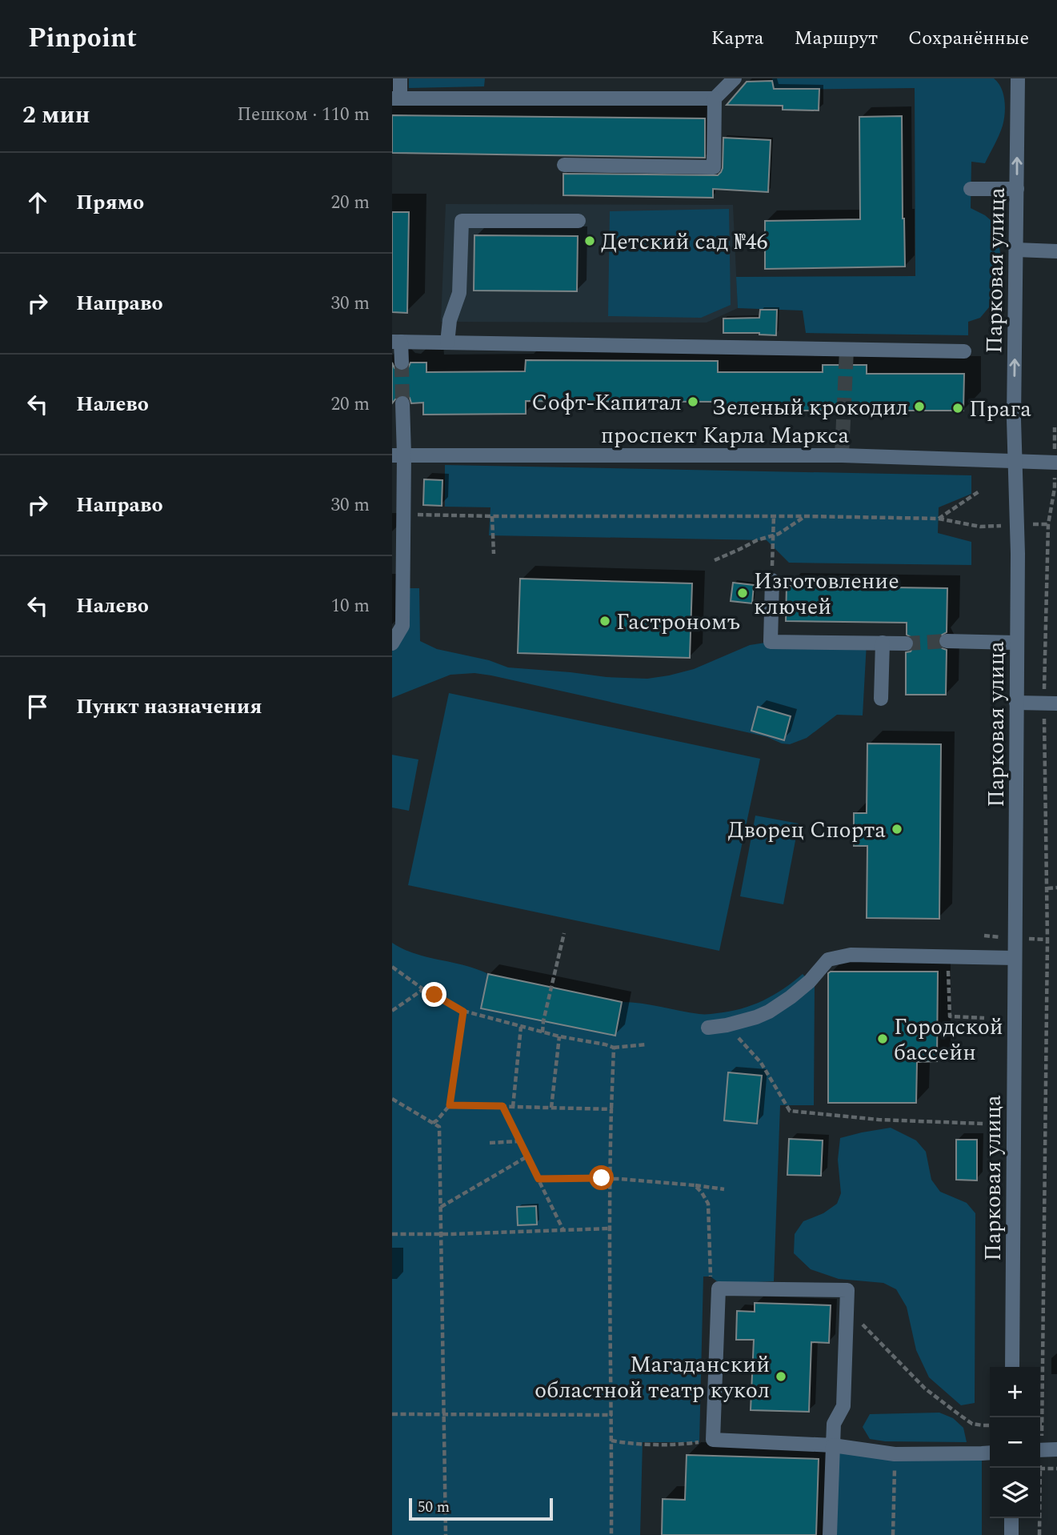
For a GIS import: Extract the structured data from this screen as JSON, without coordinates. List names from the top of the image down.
{
  "streets": {
    "street": ["Парковая улица", "проспект Карла Маркса"]
  },
  "crossings": [
    ["Парковая улица", "проспект Карла Маркса"]
  ],
  "places": [
    "Детский сад №46",
    "Софт-Капитал",
    "Зеленый крокодил",
    "Прага",
    "Изготовление ключей",
    "Гастрономъ",
    "Дворец Спорта",
    "Городской бассейн",
    "Магаданский областной театр кукол"
  ],
  "scale_bar": "50 m",
  "page": {
    "header": "Pinpoint",
    "nav": ["Карта", "Маршрут", "Сохранённые"],
    "heading": ["2 мин", "Пешком · 110 m"],
    "list": [
      ["Прямо", "20 m"],
      ["Направо", "30 m"],
      ["Налево", "20 m"],
      ["Направо", "30 m"],
      ["Налево", "10 m"],
      "Пункт назначения"
    ],
    "map_buttons": ["+", "−"],
    "scale": "50 m"
  }
}
